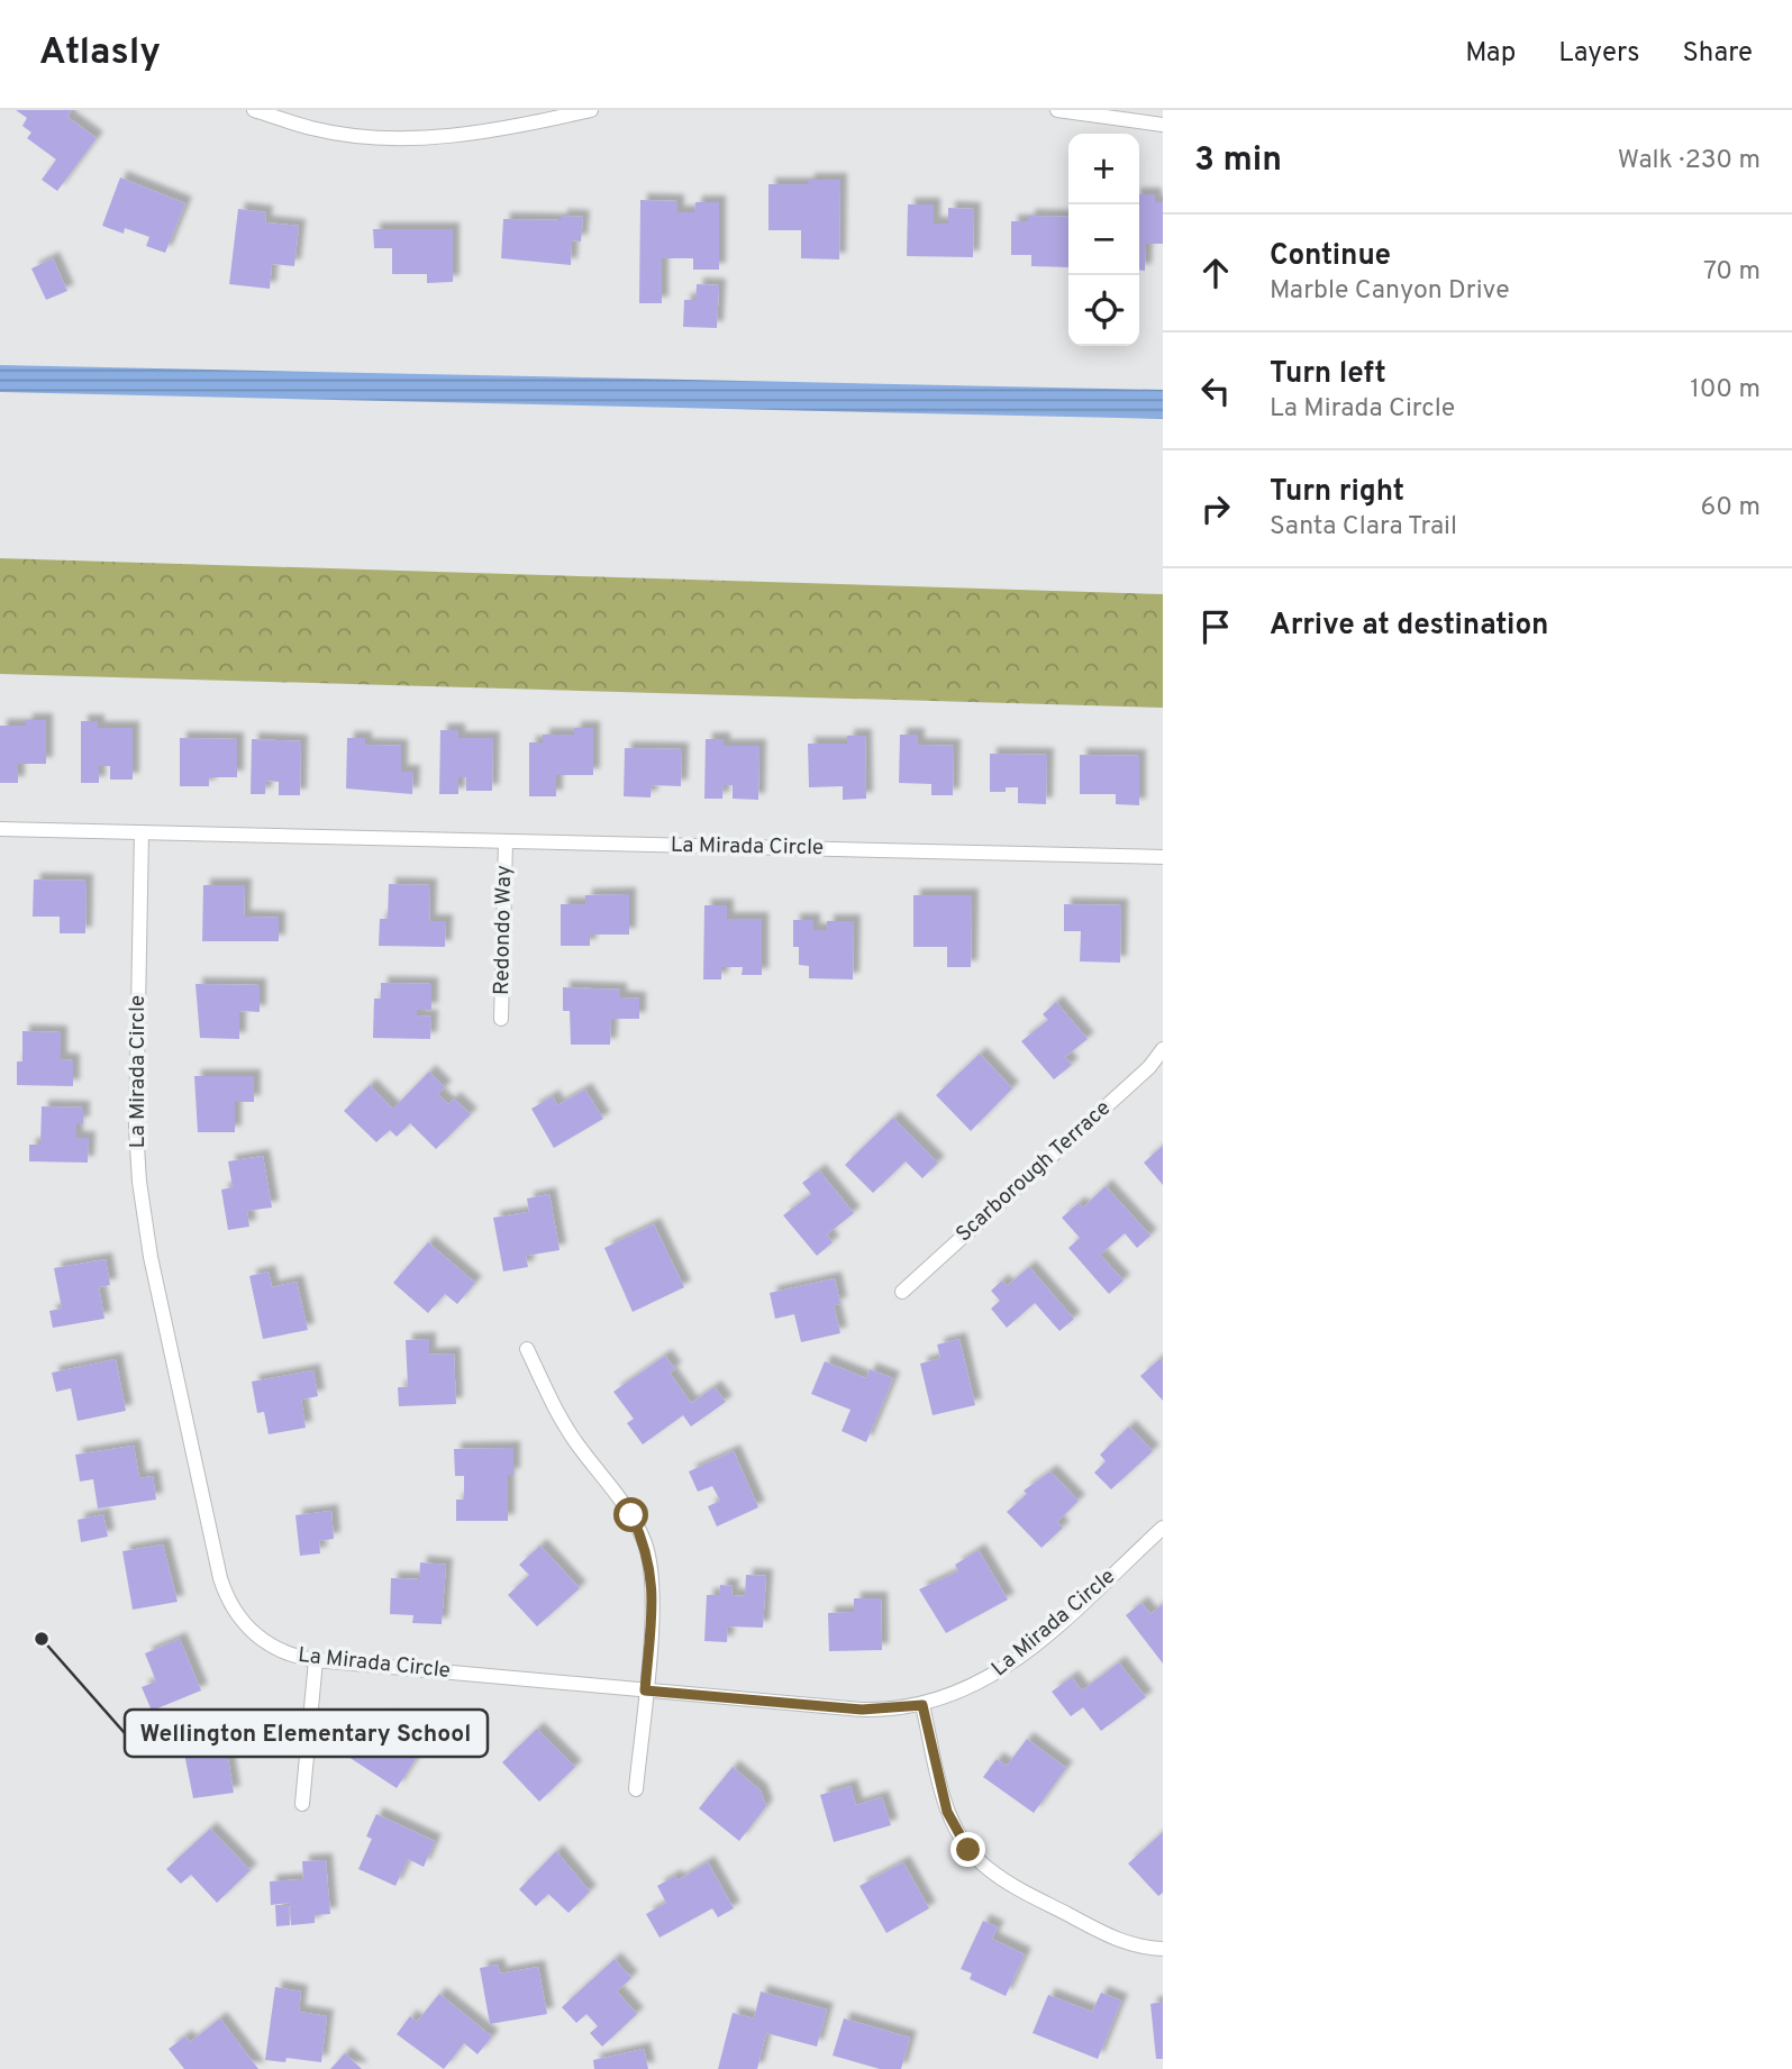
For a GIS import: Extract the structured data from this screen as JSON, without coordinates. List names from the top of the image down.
{
  "streets": {
    "street": ["La Mirada Circle", "Redondo Way", "Scarborough Terrace"]
  },
  "crossings": [
    ["La Mirada Circle", "Redondo Way"]
  ],
  "places": ["Wellington Elementary School"],
  "page": {
    "header": "Atlasly",
    "nav": ["Map", "Layers", "Share"],
    "heading": ["3 min", "Walk · 230 m"],
    "map_buttons": ["+", "−"],
    "list": [
      ["Continue", "Marble Canyon Drive", "70 m"],
      ["Turn left", "La Mirada Circle", "100 m"],
      ["Turn right", "Santa Clara Trail", "60 m"],
      "Arrive at destination"
    ]
  }
}
